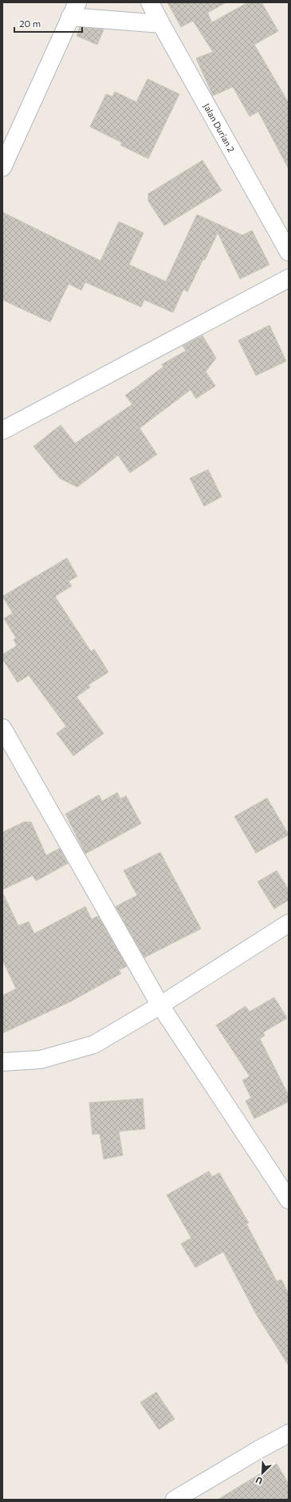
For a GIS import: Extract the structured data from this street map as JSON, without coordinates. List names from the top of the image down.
{
  "streets": {
    "street": ["Jalan Durian 2"]
  },
  "scale_bar": "20 m",
  "north": "bottom left"
}
